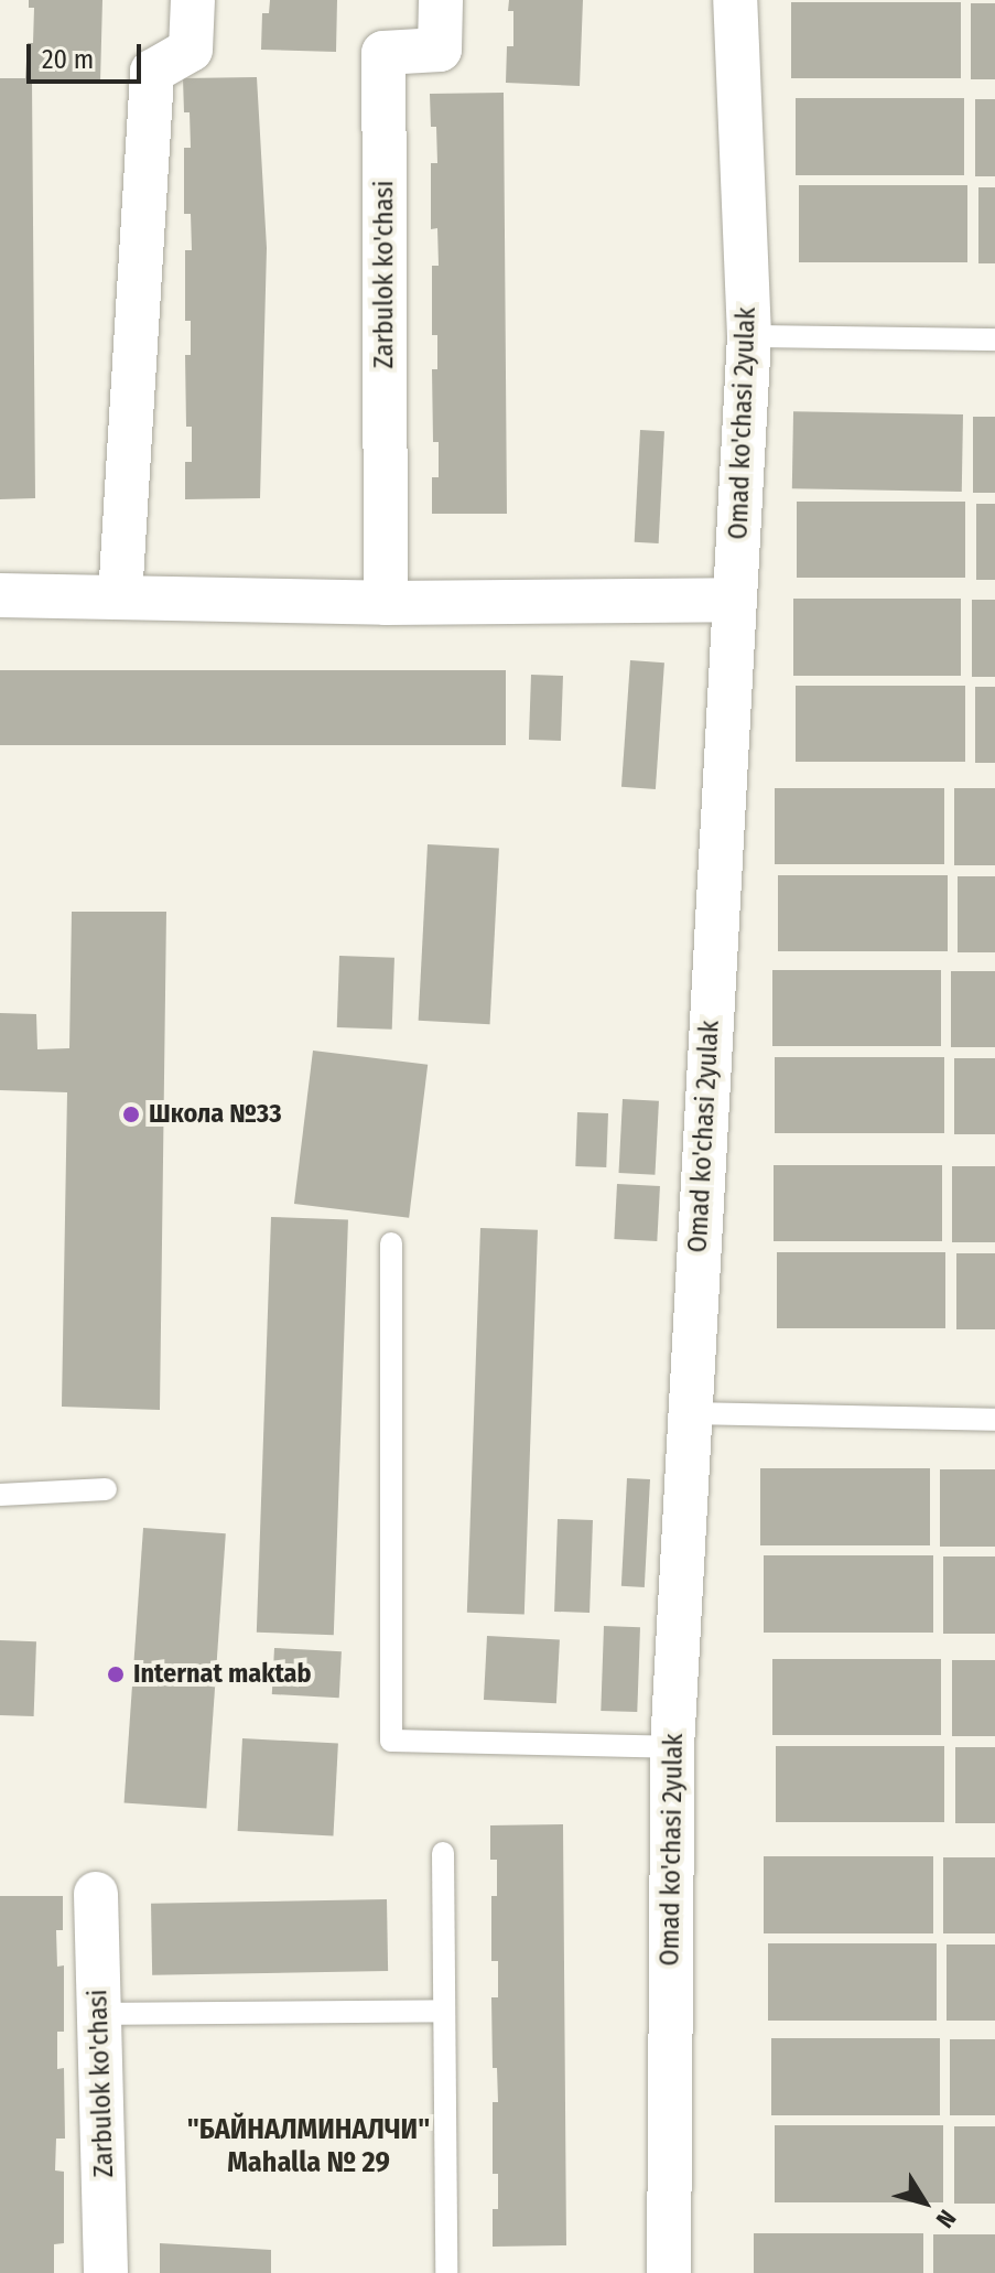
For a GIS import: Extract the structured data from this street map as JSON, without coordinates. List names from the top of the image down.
{
  "streets": {
    "street": ["Zarbulok ko'chasi", "Omad ko'chasi 2yulak"]
  },
  "districts": ["\"БАЙНАЛМИНАЛЧИ\" Mahalla № 29"],
  "places": ["Школа №33", "Internat maktab"],
  "scale_bar": "20 m",
  "north": "bottom right"
}
